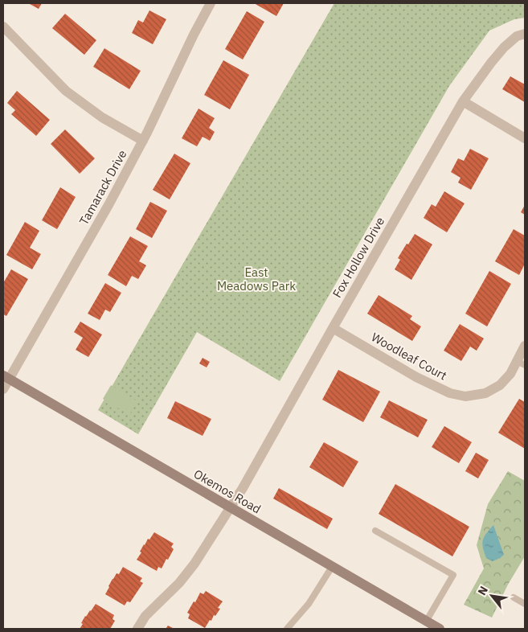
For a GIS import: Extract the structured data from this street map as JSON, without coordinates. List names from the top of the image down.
{
  "streets": {
    "main road": ["Okemos Road"],
    "street": ["Tamarack Drive", "Fox Hollow Drive", "Woodleaf Court"]
  },
  "crossings": [
    ["Tamarack Drive", "Okemos Road"],
    ["Fox Hollow Drive", "Woodleaf Court"],
    ["Fox Hollow Drive", "Okemos Road"]
  ],
  "parks": ["East Meadows Park"],
  "north": "top left"
}
